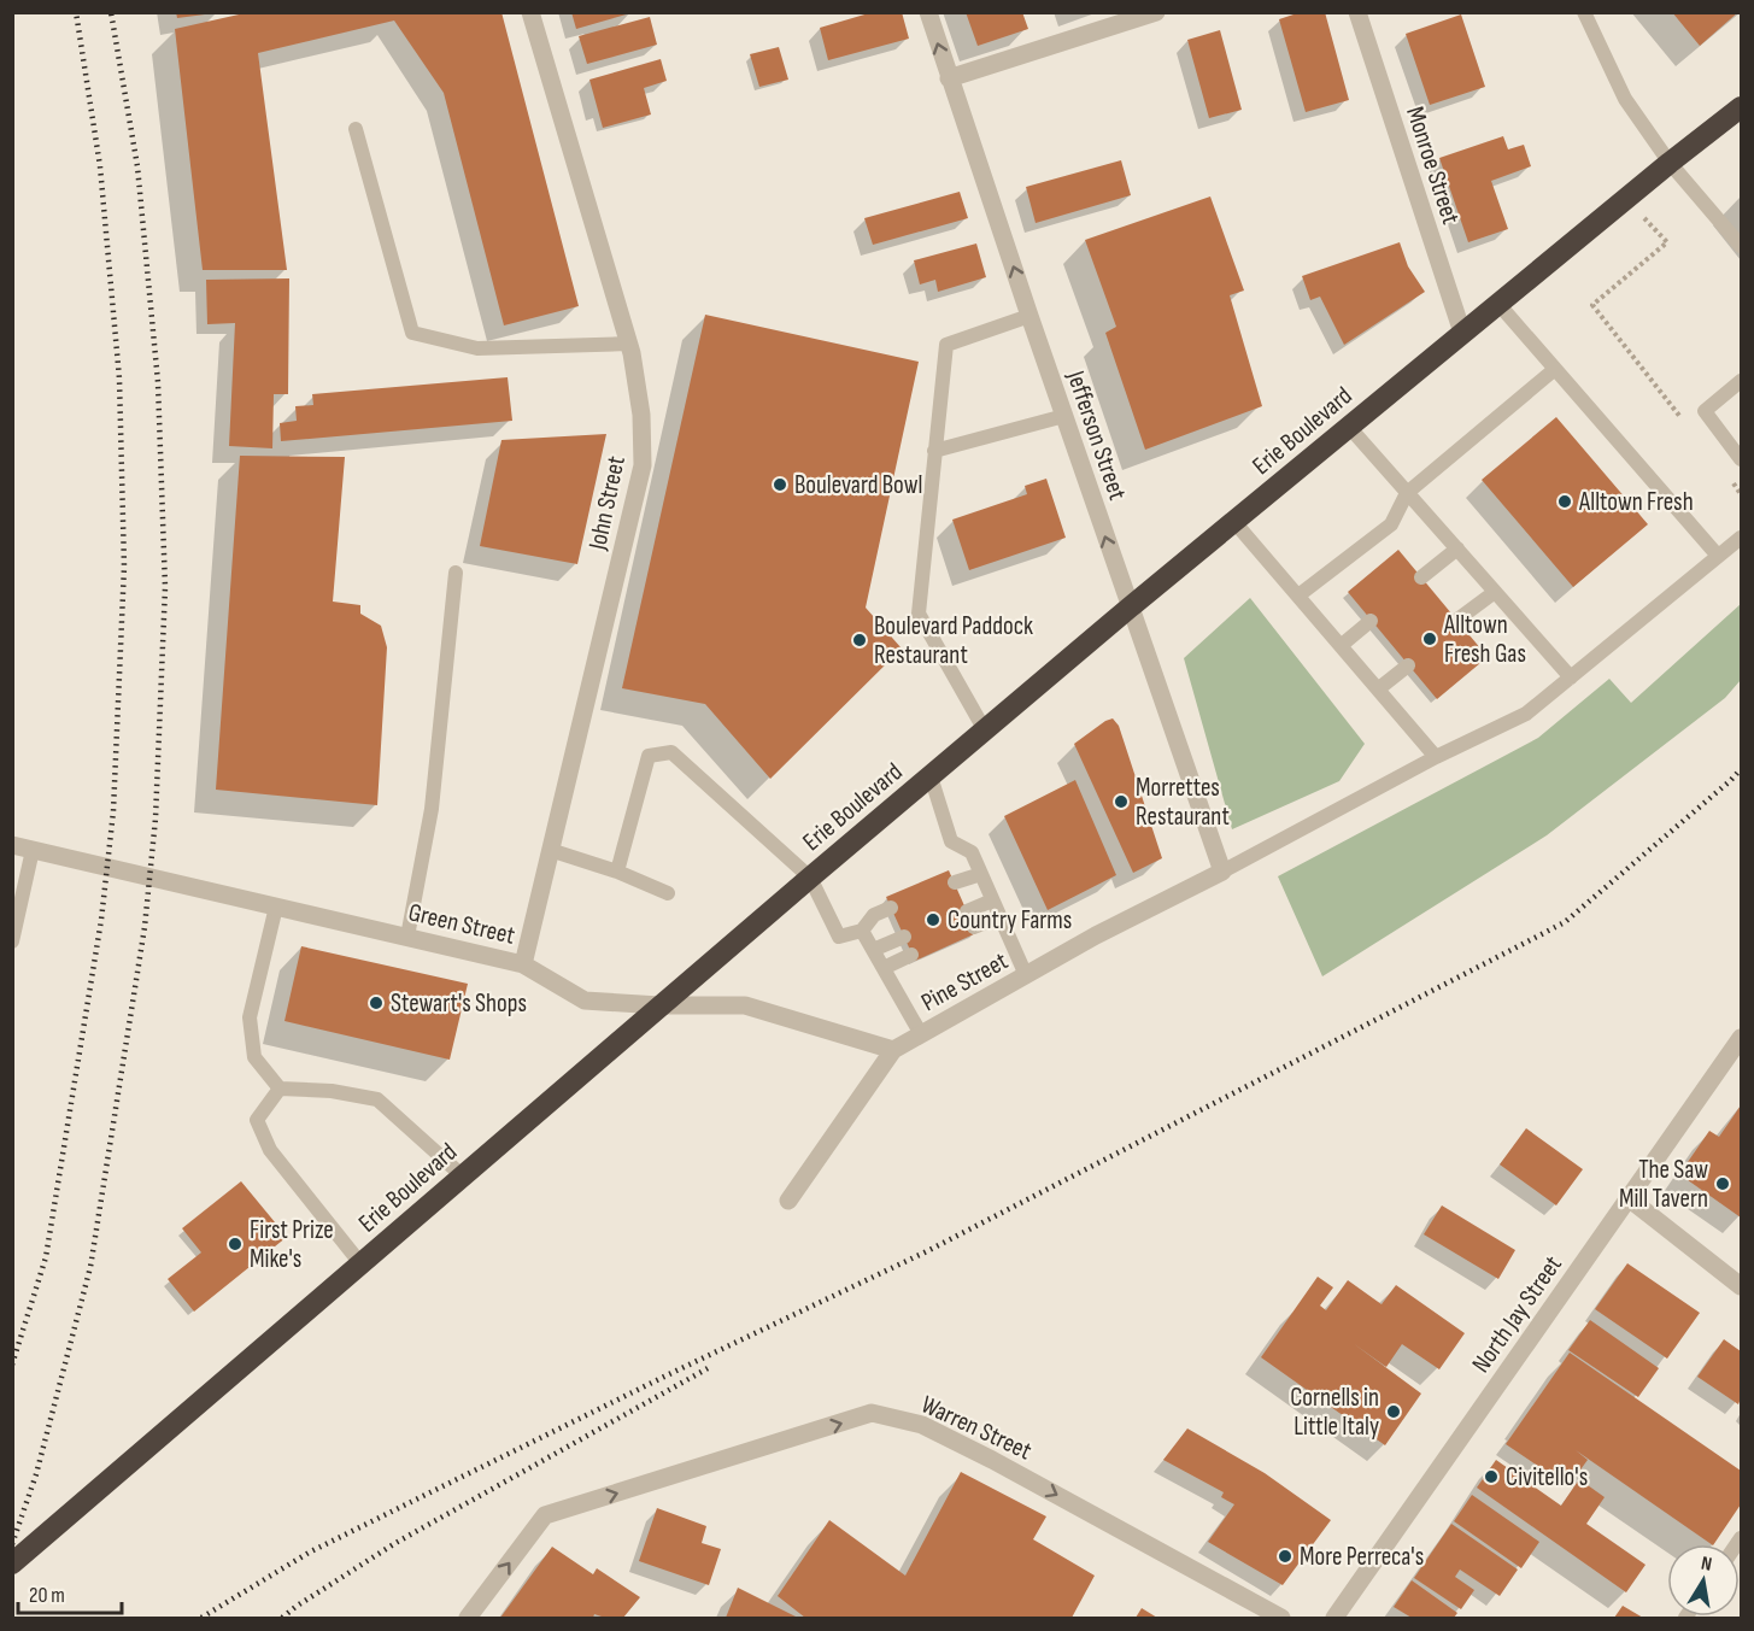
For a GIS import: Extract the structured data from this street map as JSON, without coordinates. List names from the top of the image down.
{
  "streets": {
    "highway": ["Erie Boulevard"],
    "street": [
      "Monroe Street",
      "Jefferson Street",
      "John Street",
      "Green Street",
      "Pine Street",
      "North Jay Street",
      "Warren Street"
    ]
  },
  "crossings": [
    ["Monroe Street", "Erie Boulevard"],
    ["Erie Boulevard", "Jefferson Street"],
    ["Erie Boulevard", "Green Street"],
    ["Jefferson Street", "Pine Street"],
    ["John Street", "Green Street"],
    ["Green Street", "Pine Street"]
  ],
  "one_way": ["Jefferson Street", "Warren Street"],
  "places": [
    "Boulevard Bowl",
    "Alltown Fresh",
    "Alltown Fresh Gas",
    "Boulevard Paddock Restaurant",
    "Morrettes Restaurant",
    "Country Farms",
    "Stewart's Shops",
    "The Saw Mill Tavern",
    "First Prize Mike's",
    "Cornells in Little Italy",
    "Civitello's",
    "More Perreca's"
  ],
  "scale_bar": "20 m",
  "north": "top"
}
